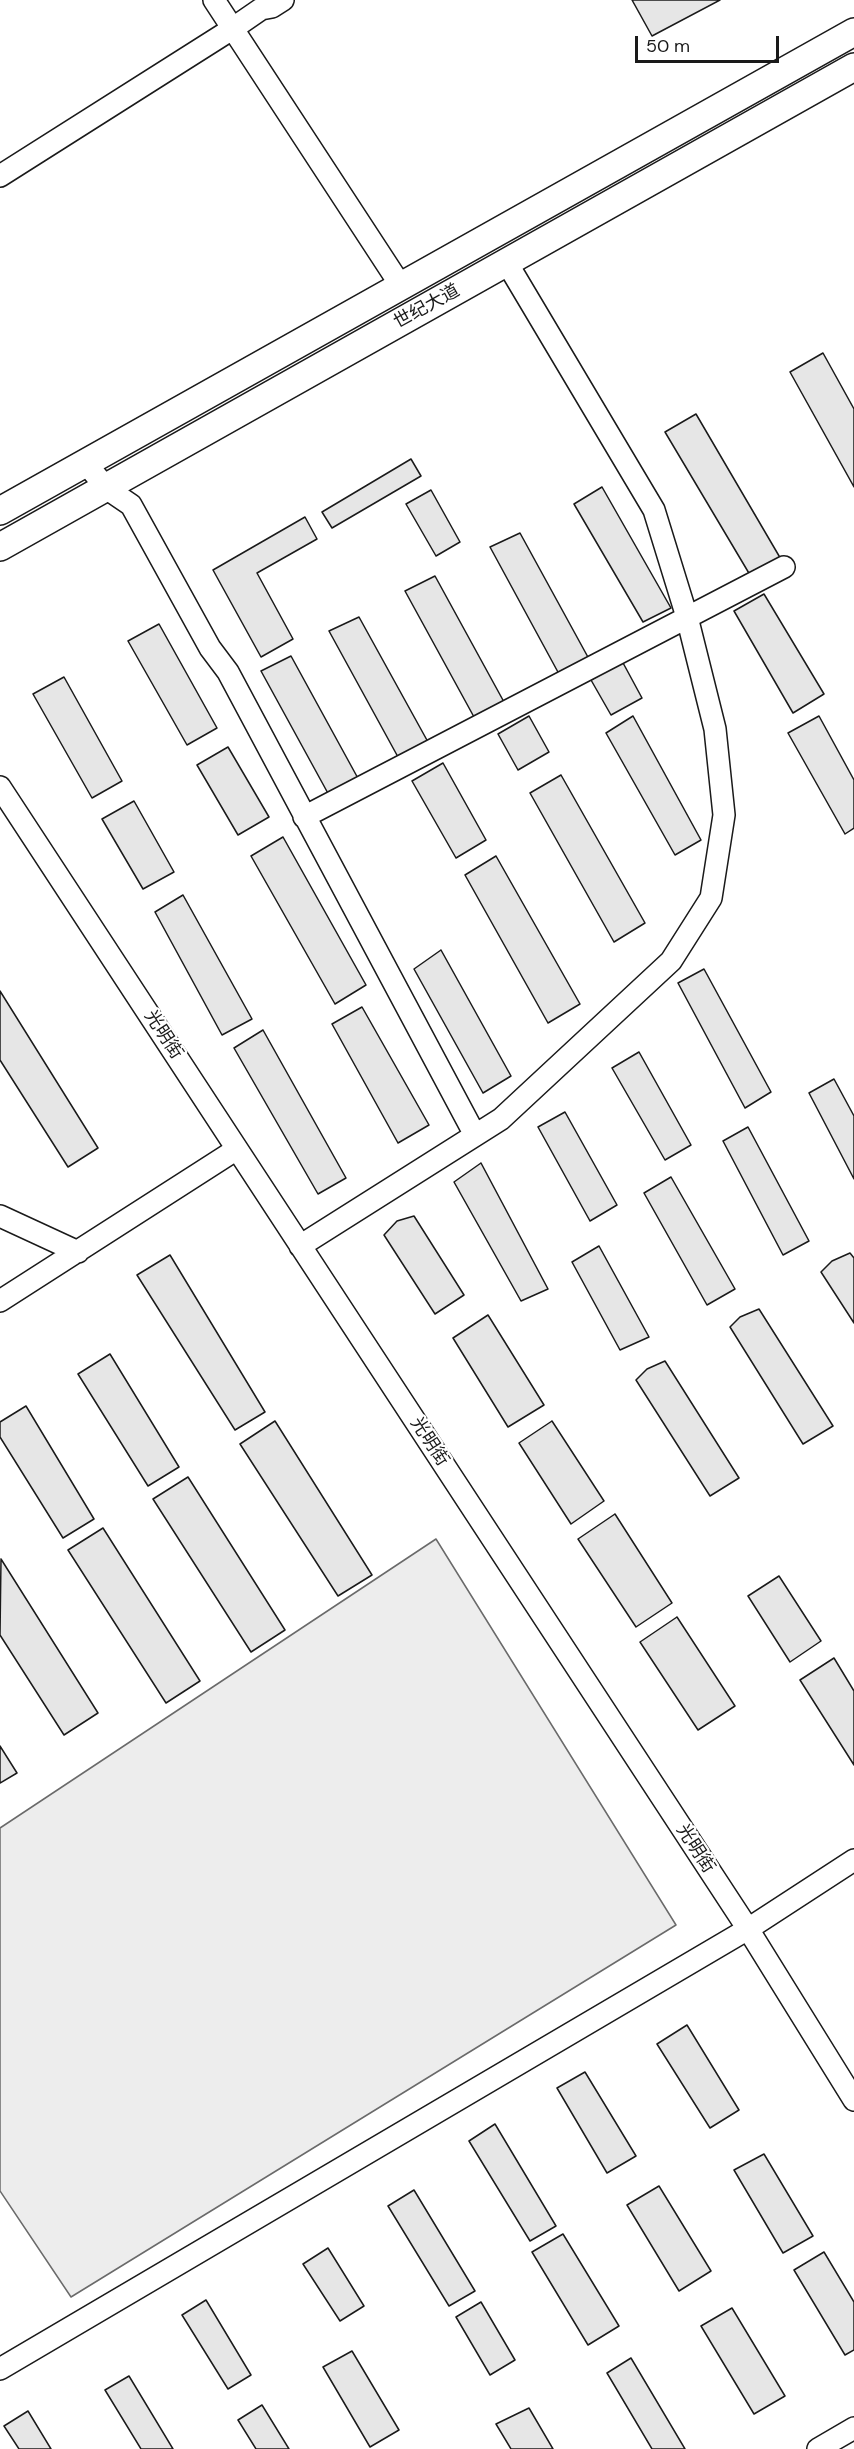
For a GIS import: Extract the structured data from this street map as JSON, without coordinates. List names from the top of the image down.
{
  "streets": {
    "main road": ["世纪大道"],
    "street": ["光明街"]
  },
  "scale_bar": "50 m"
}
